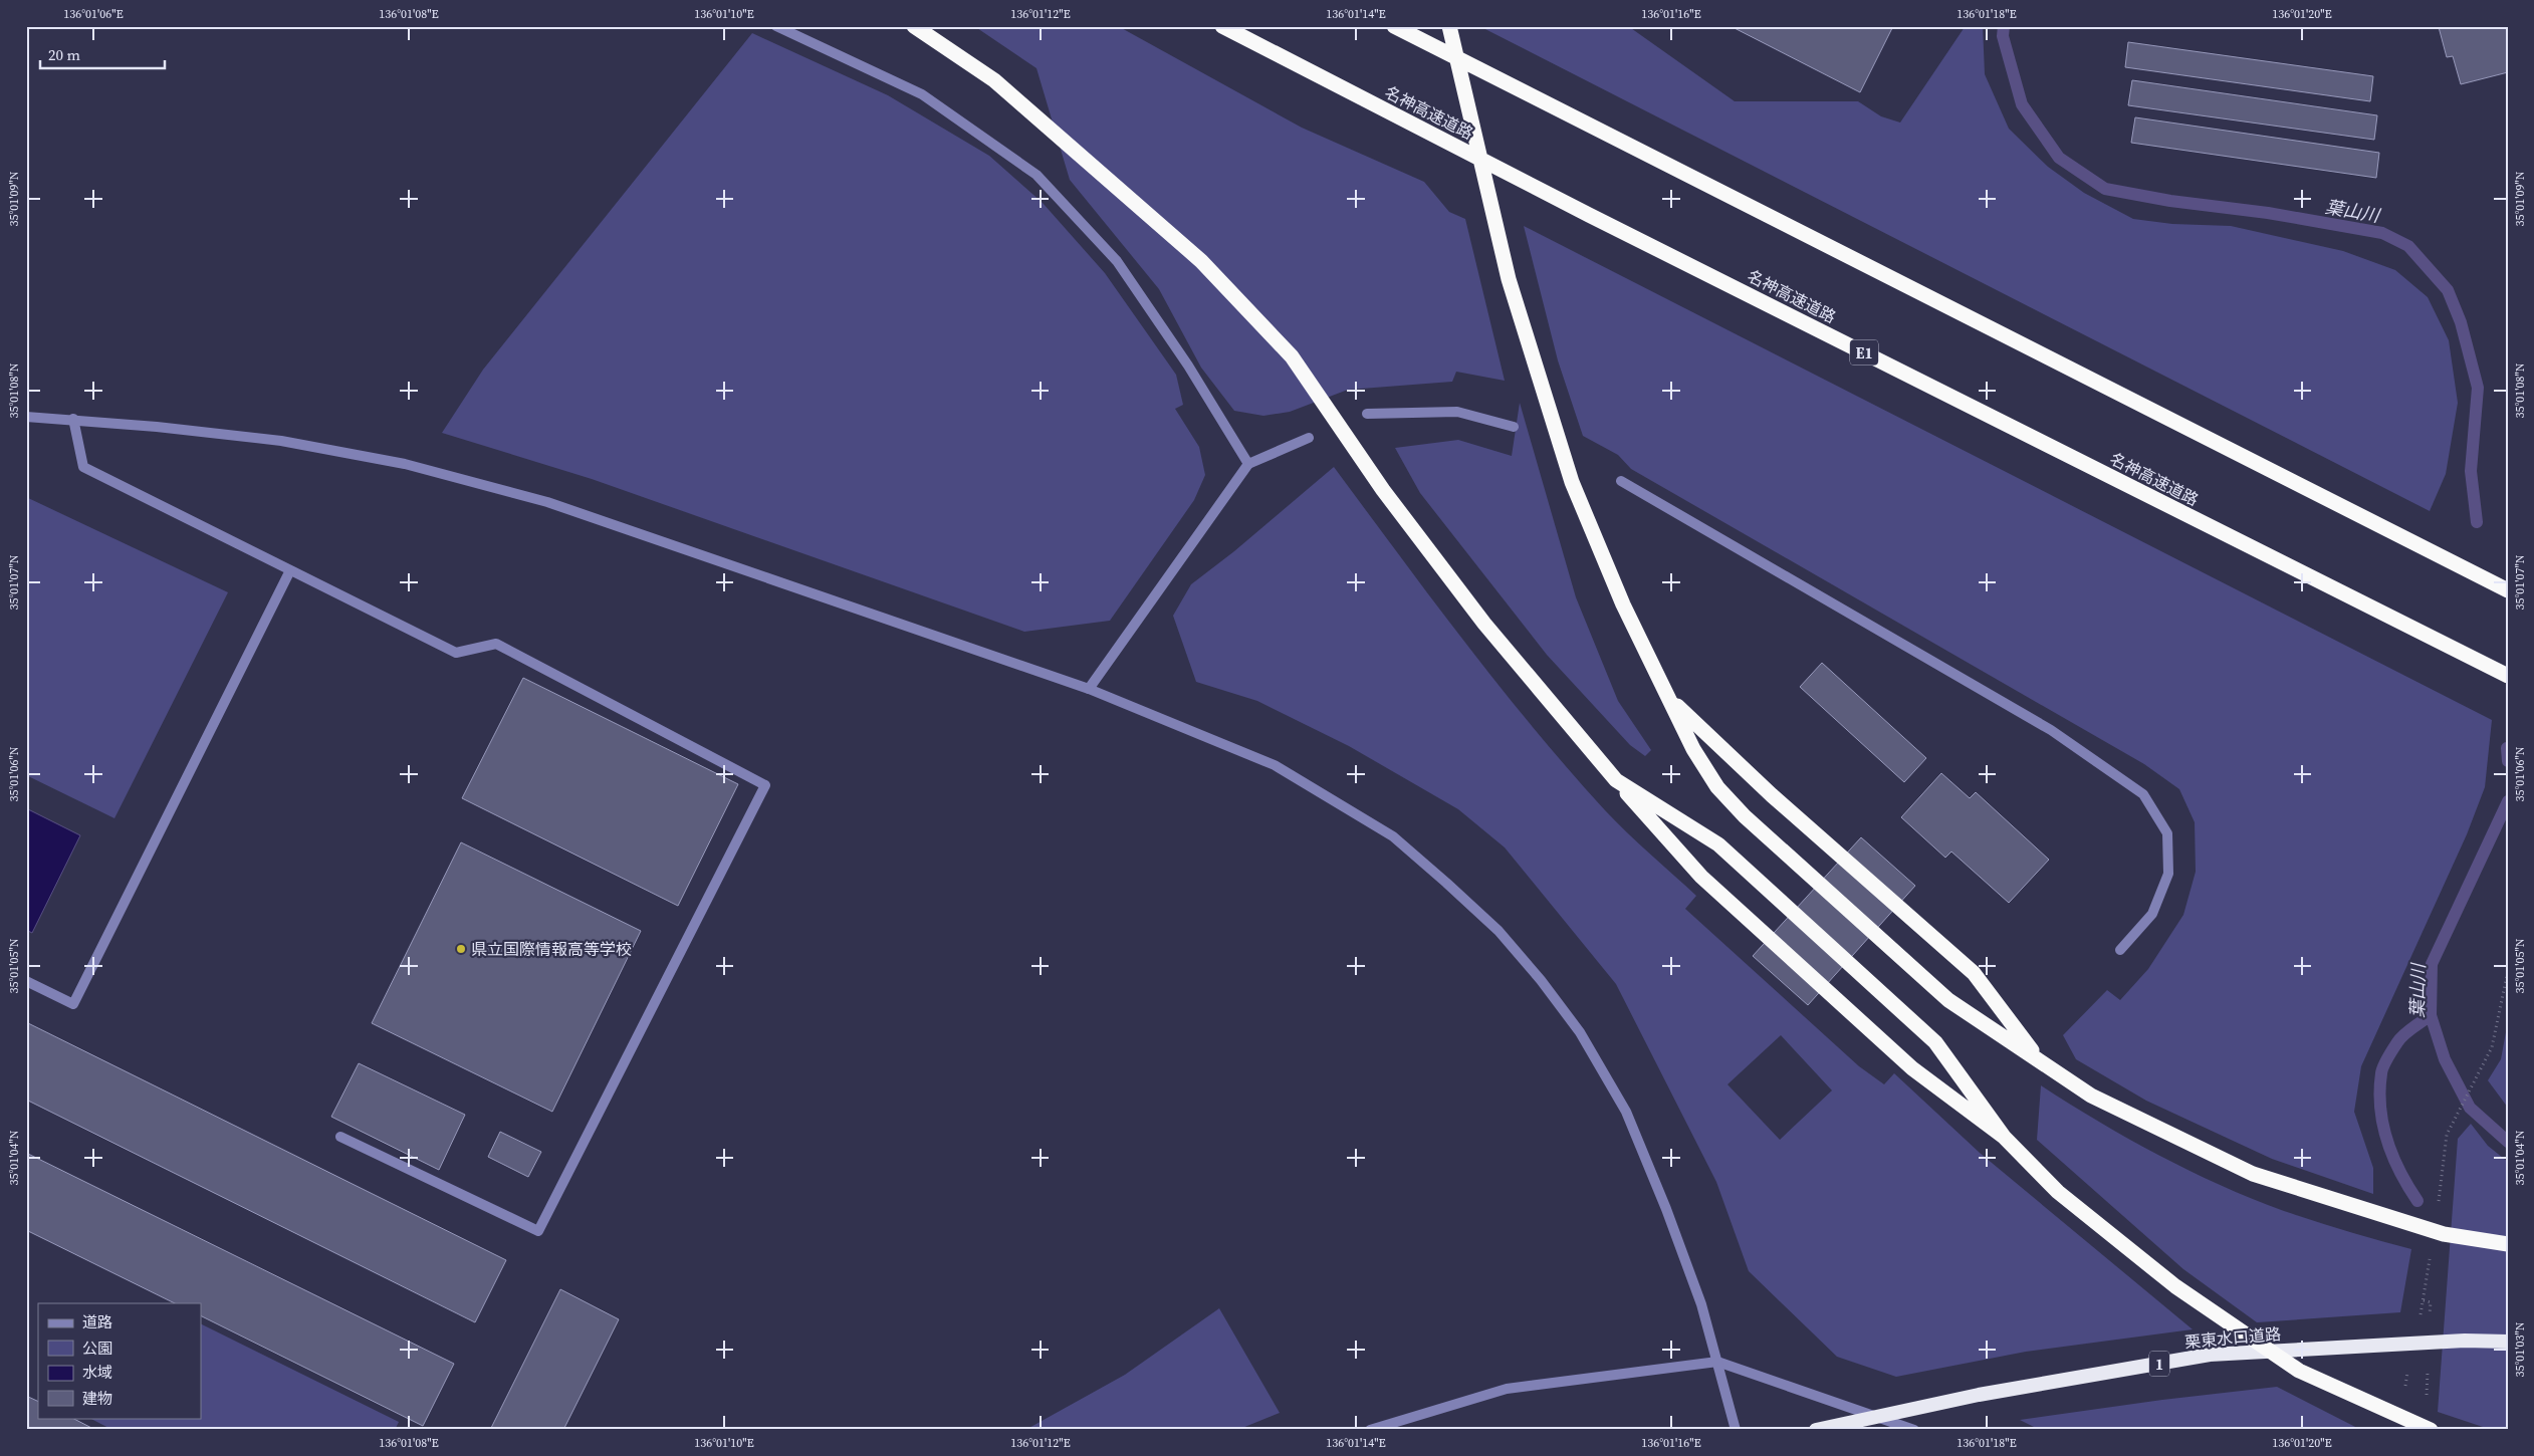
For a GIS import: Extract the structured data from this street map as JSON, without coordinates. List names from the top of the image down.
{
  "streets": {
    "highway": [
      "名神高速道路",
      "E1",
      "栗東水口道路",
      "1"
    ]
  },
  "water": ["葉山川"],
  "places": ["県立国際情報高等学校"],
  "legend": [
    "道路",
    "公園",
    "水域",
    "建物"
  ],
  "scale_bar": "20 m",
  "coordinates": [
    "136°01'06\"E",
    "136°01'08\"E",
    "136°01'10\"E",
    "136°01'12\"E",
    "136°01'14\"E",
    "136°01'16\"E",
    "136°01'18\"E",
    "136°01'20\"E",
    "35°01'09\"N",
    "35°01'08\"N",
    "35°01'07\"N",
    "35°01'06\"N",
    "35°01'05\"N",
    "35°01'04\"N",
    "35°01'03\"N"
  ]
}
